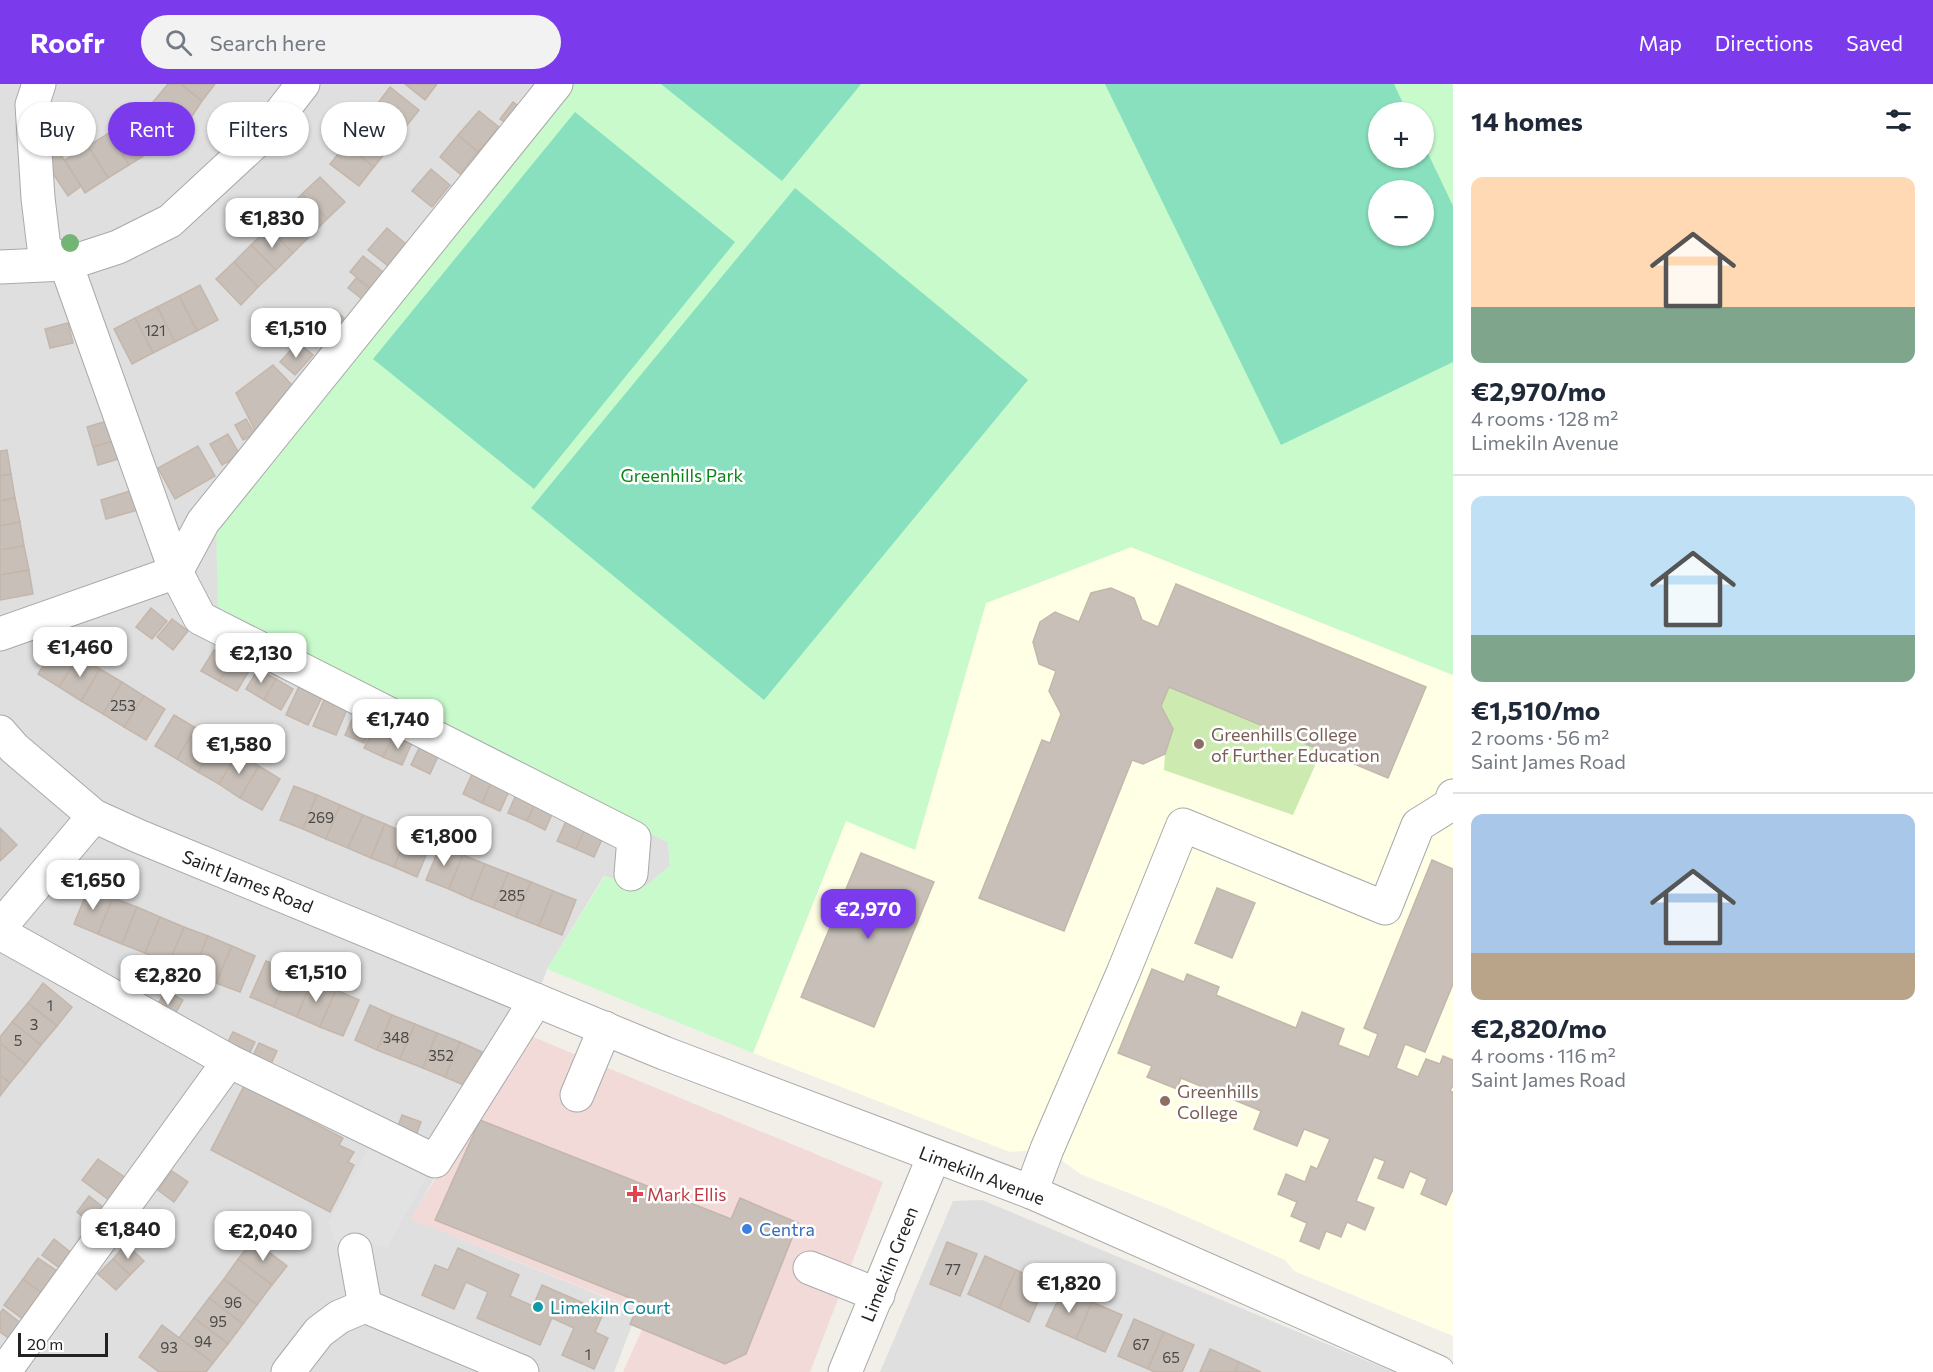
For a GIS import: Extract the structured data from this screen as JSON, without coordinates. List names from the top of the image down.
{
  "streets": {
    "street": ["Saint James Road", "Limekiln Avenue", "Limekiln Green"]
  },
  "crossings": [
    ["Saint James Road", "Limekiln Avenue"],
    ["Limekiln Avenue", "Limekiln Green"]
  ],
  "parks": ["Greenhills Park"],
  "places": {
    "other": [
      "Greenhills College of Further Education",
      "Greenhills College",
      "Centra",
      "Limekiln Court"
    ],
    "health": ["Mark Ellis"]
  },
  "house_numbers": [
    "121",
    "253",
    "269",
    "285",
    "1",
    "3",
    "348",
    "5",
    "352",
    "77",
    "96",
    "95",
    "94",
    "67",
    "93",
    "1",
    "65"
  ],
  "scale_bar": "20 m",
  "page": {
    "header": "Roofr",
    "search": "Search here",
    "nav": ["Map", "Directions", "Saved"],
    "heading": "14 homes",
    "map_buttons": ["+", "−"],
    "chip": [
      "Buy",
      "Rent",
      "Filters",
      "New"
    ],
    "list": [
      {
        "name": "€2,970/mo",
        "note": "4 rooms · 128 m² · Limekiln Avenue"
      },
      {
        "name": "€1,510/mo",
        "note": "2 rooms · 56 m² · Saint James Road"
      },
      {
        "name": "€2,820/mo",
        "note": "4 rooms · 116 m² · Saint James Road"
      }
    ],
    "price": [
      "€1,830",
      "€1,510",
      "€1,460",
      "€2,130",
      "€1,740",
      "€1,580",
      "€1,800",
      "€1,650",
      "€2,970",
      "€1,510",
      "€2,820",
      "€1,840",
      "€2,040",
      "€1,820"
    ],
    "scale": "20 m"
  }
}
